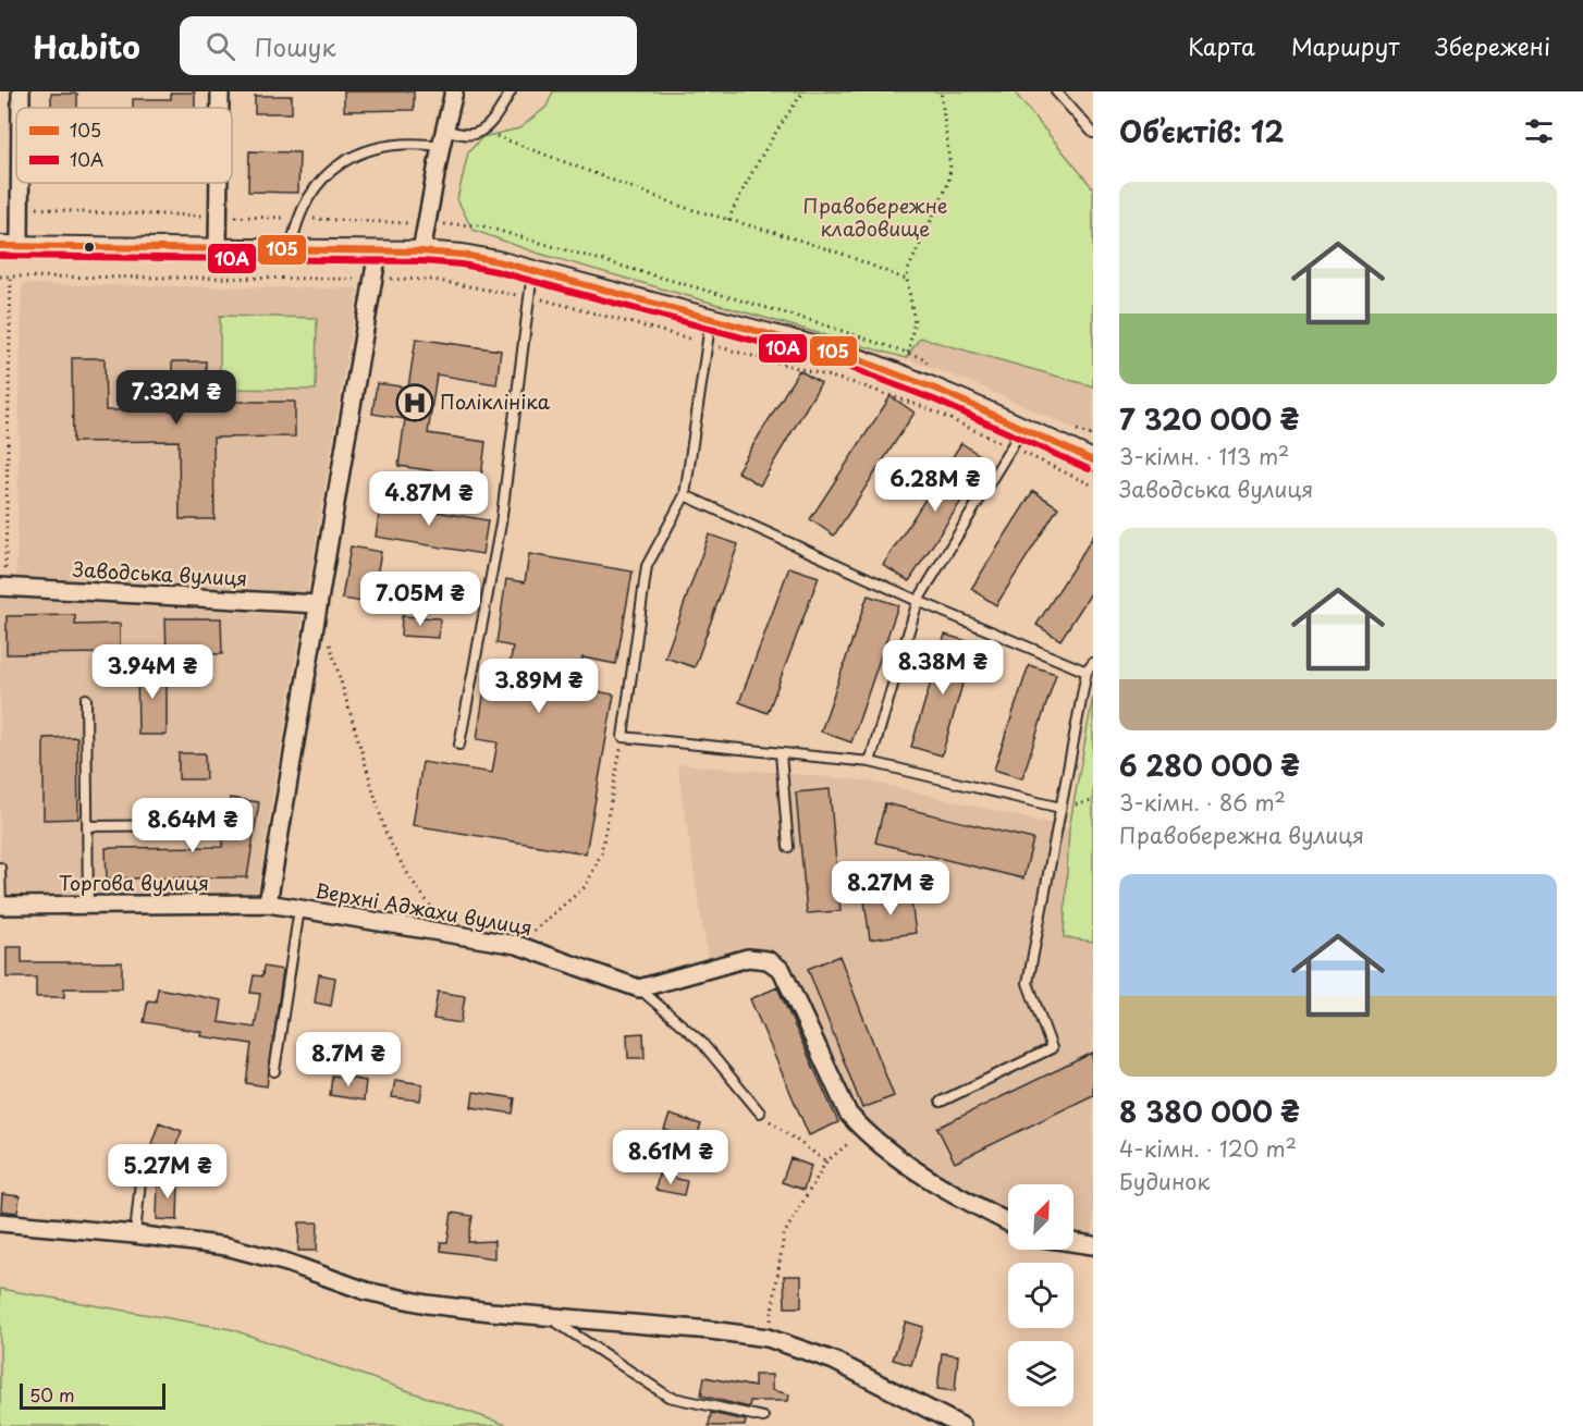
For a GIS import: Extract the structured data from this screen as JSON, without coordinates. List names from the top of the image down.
{
  "streets": {
    "street": ["Заводська вулиця", "Торгова вулиця", "Верхні Аджахи вулиця"]
  },
  "crossings": [
    ["Торгова вулиця", "Верхні Аджахи вулиця"]
  ],
  "parks": ["Правобережне кладовище"],
  "places": {
    "hospital": ["Поліклініка"]
  },
  "lines": ["transit line 105", "transit line 10А"],
  "legend": ["105", "10А"],
  "scale_bar": "50 m",
  "north": "top right",
  "page": {
    "header": "Habito",
    "search": "Пошук",
    "nav": ["Карта", "Маршрут", "Збережені"],
    "heading": "Об’єктів: 12",
    "list": [
      {
        "name": "7 320 000 ₴",
        "note": "3-кімн. · 113 m² · Заводська вулиця"
      },
      {
        "name": "6 280 000 ₴",
        "note": "3-кімн. · 86 m² · Правобережна вулиця"
      },
      {
        "name": "8 380 000 ₴",
        "note": "4-кімн. · 120 m² · Будинок"
      }
    ],
    "price": [
      "7.32M ₴",
      "6.28M ₴",
      "4.87M ₴",
      "7.05M ₴",
      "8.38M ₴",
      "3.94M ₴",
      "3.89M ₴",
      "8.64M ₴",
      "8.27M ₴",
      "8.7M ₴",
      "8.61M ₴",
      "5.27M ₴"
    ],
    "scale": "50 m"
  }
}
